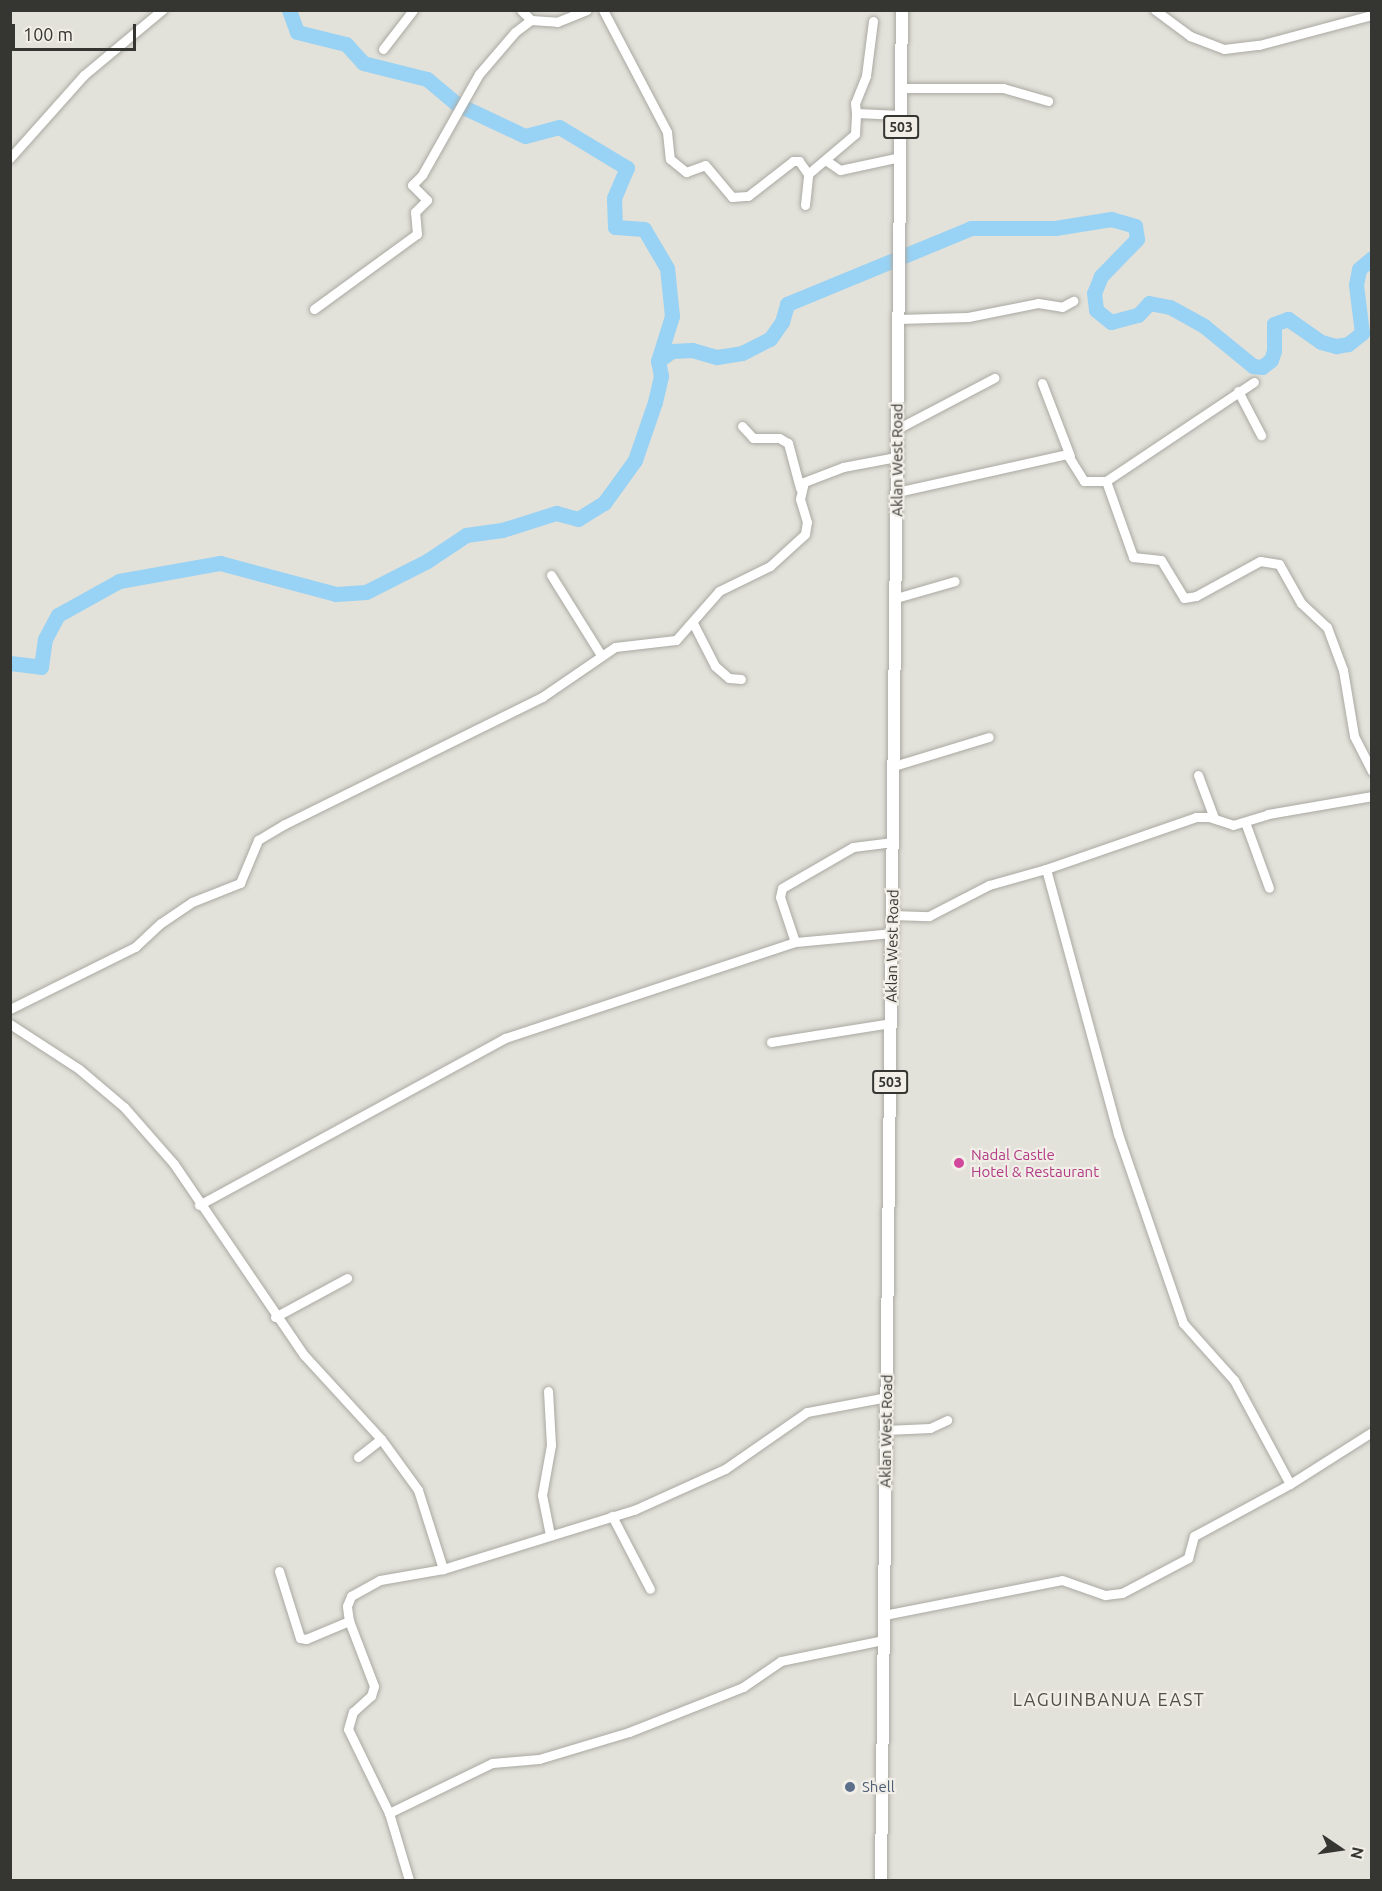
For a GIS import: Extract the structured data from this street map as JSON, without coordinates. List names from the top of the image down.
{
  "streets": {
    "main road": ["503", "Aklan West Road"]
  },
  "districts": ["LAGUINBANUA EAST"],
  "places": ["Nadal Castle Hotel & Restaurant", "Shell"],
  "scale_bar": "100 m",
  "north": "right"
}
